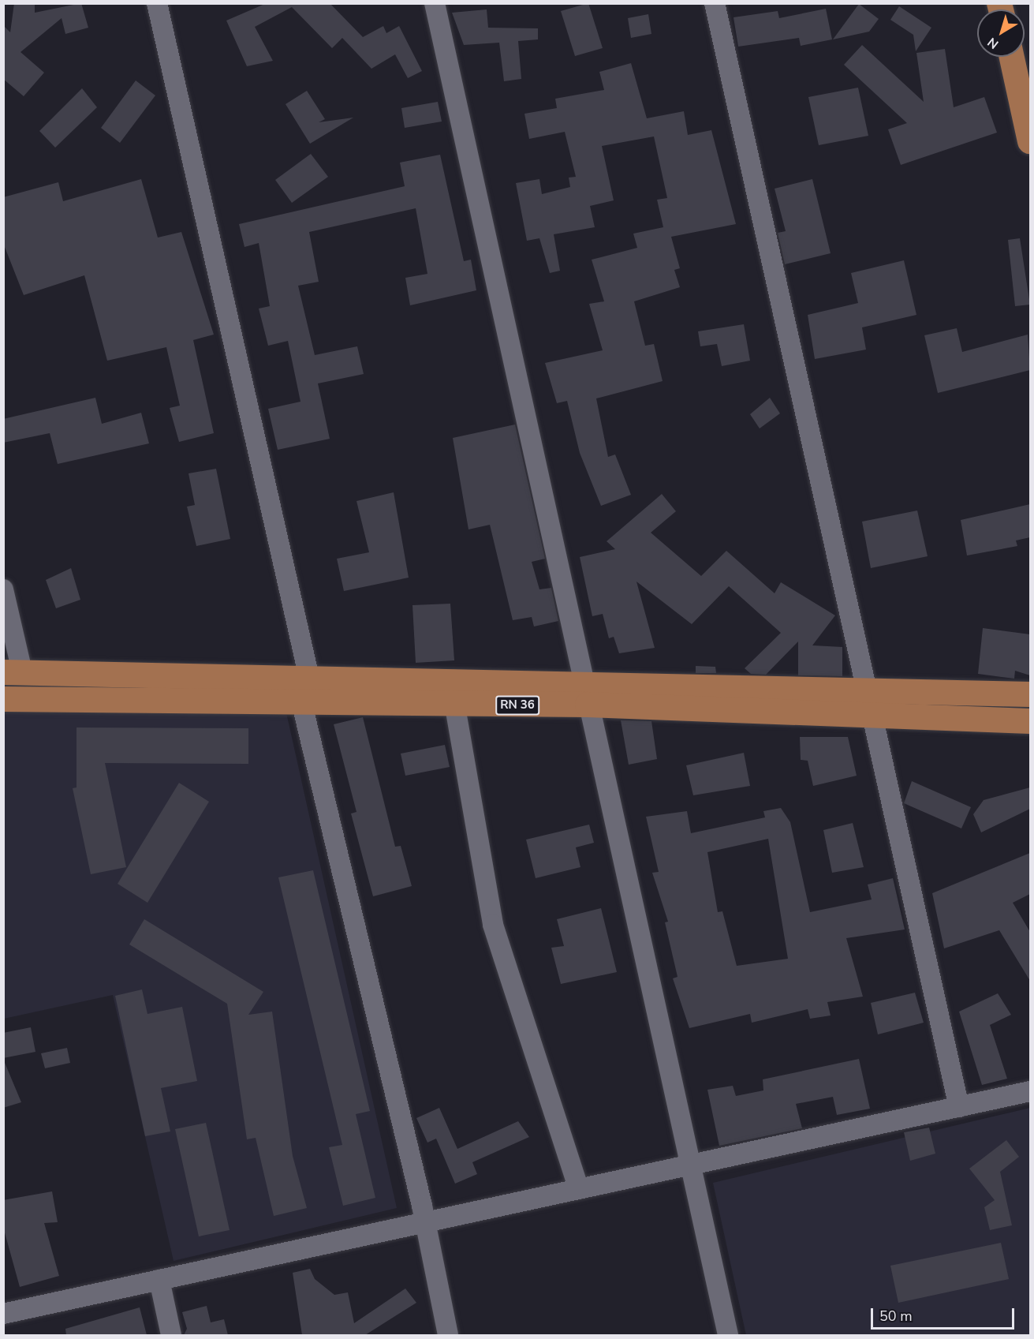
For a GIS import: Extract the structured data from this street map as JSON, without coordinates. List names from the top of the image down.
{
  "streets": {
    "main road": ["RN 36"]
  },
  "scale_bar": "50 m",
  "north": "bottom left"
}
